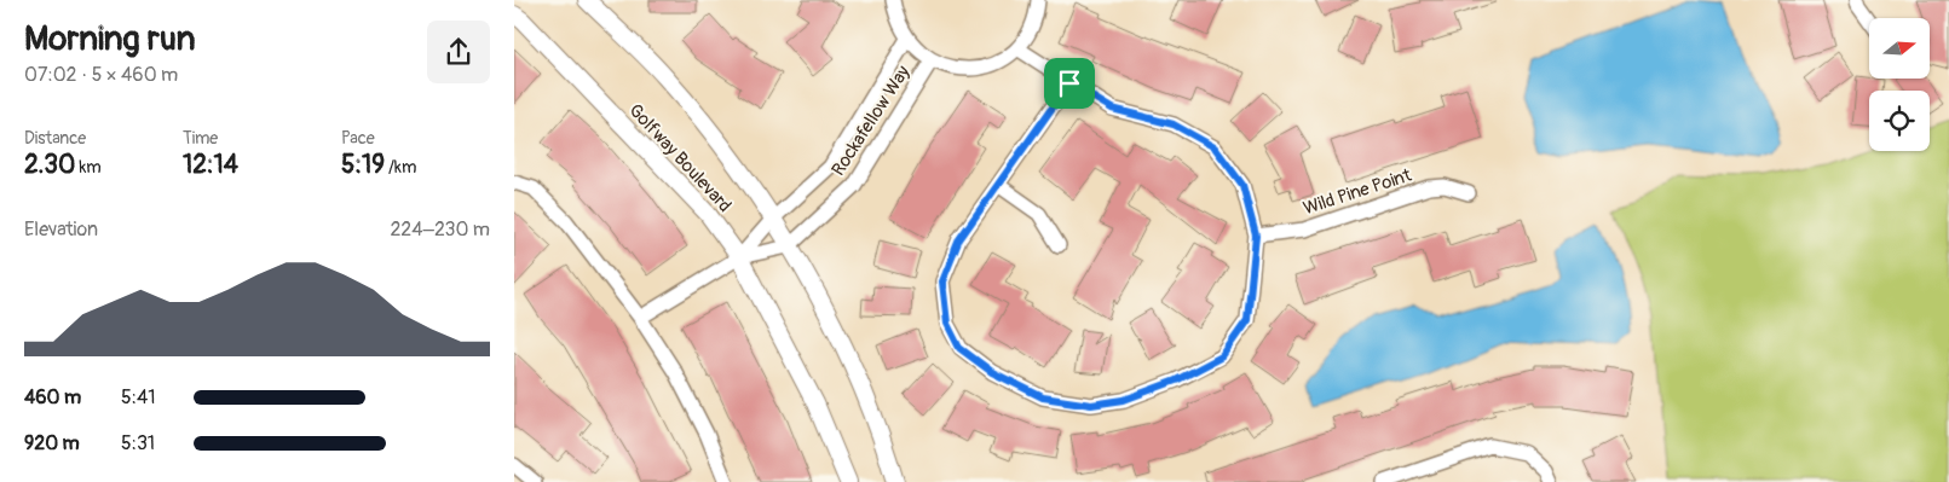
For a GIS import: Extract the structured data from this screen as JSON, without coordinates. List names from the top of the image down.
{
  "streets": {
    "street": ["Rockafellow Way", "Golfway Boulevard", "Wild Pine Point"]
  },
  "crossings": [
    ["Rockafellow Way", "Golfway Boulevard"]
  ],
  "north": "right",
  "page": {
    "heading": ["Morning run", "07:02 · 5 × 460 m"],
    "stats": [
      ["Distance", "2.30 km"],
      ["Time", "12:14"],
      ["Pace", "5:19 /km"]
    ],
    "chart": ["Elevation", "224–230 m"],
    "list": [
      {
        "name": "460 m",
        "note": "5:41"
      },
      {
        "name": "920 m",
        "note": "5:31"
      }
    ]
  }
}
